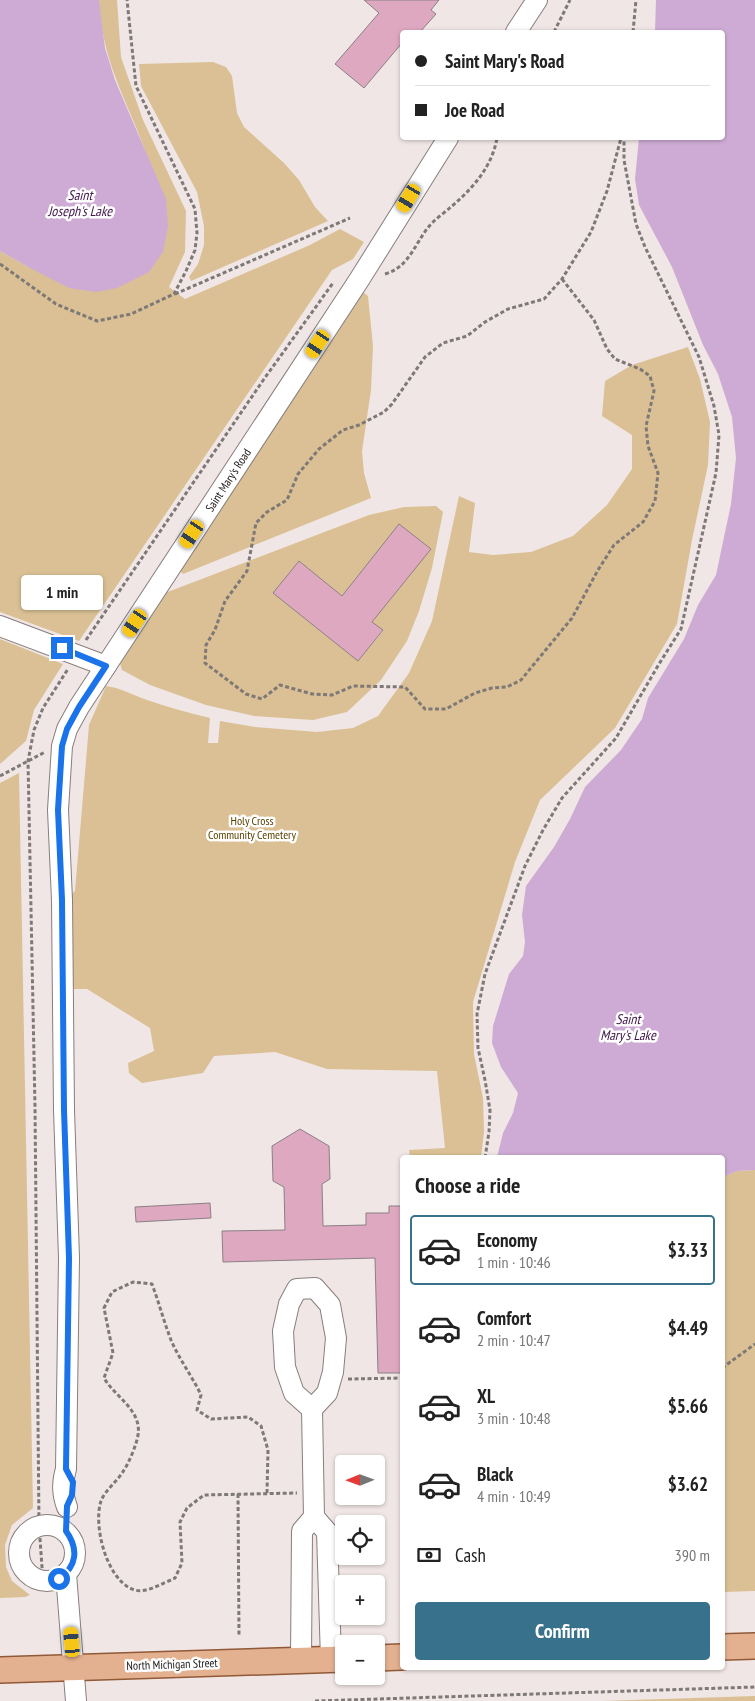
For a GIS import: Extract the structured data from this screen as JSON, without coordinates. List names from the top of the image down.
{
  "streets": {
    "main road": ["North Michigan Street"],
    "street": ["Saint Mary's Road"]
  },
  "crossings": [
    ["Saint Mary's Road", "North Michigan Street"]
  ],
  "water": ["Saint Joseph's Lake", "Saint Mary's Lake"],
  "parks": ["Holy Cross Community Cemetery"],
  "north": "left",
  "page": {
    "banner": ["Saint Mary's Road", "Joe Road"],
    "bubble": "1 min",
    "heading": "Choose a ride",
    "list": [
      {
        "name": "Economy",
        "note": "1 min · 10:46",
        "value": "$3.33"
      },
      {
        "name": "Comfort",
        "note": "2 min · 10:47",
        "value": "$4.49"
      },
      {
        "name": "XL",
        "note": "3 min · 10:48",
        "value": "$5.66"
      },
      {
        "name": "Black",
        "note": "4 min · 10:49",
        "value": "$3.62"
      }
    ],
    "map_buttons": ["+", "−"],
    "pay": ["Cash", "390 m"],
    "buttons": "Confirm"
  }
}
